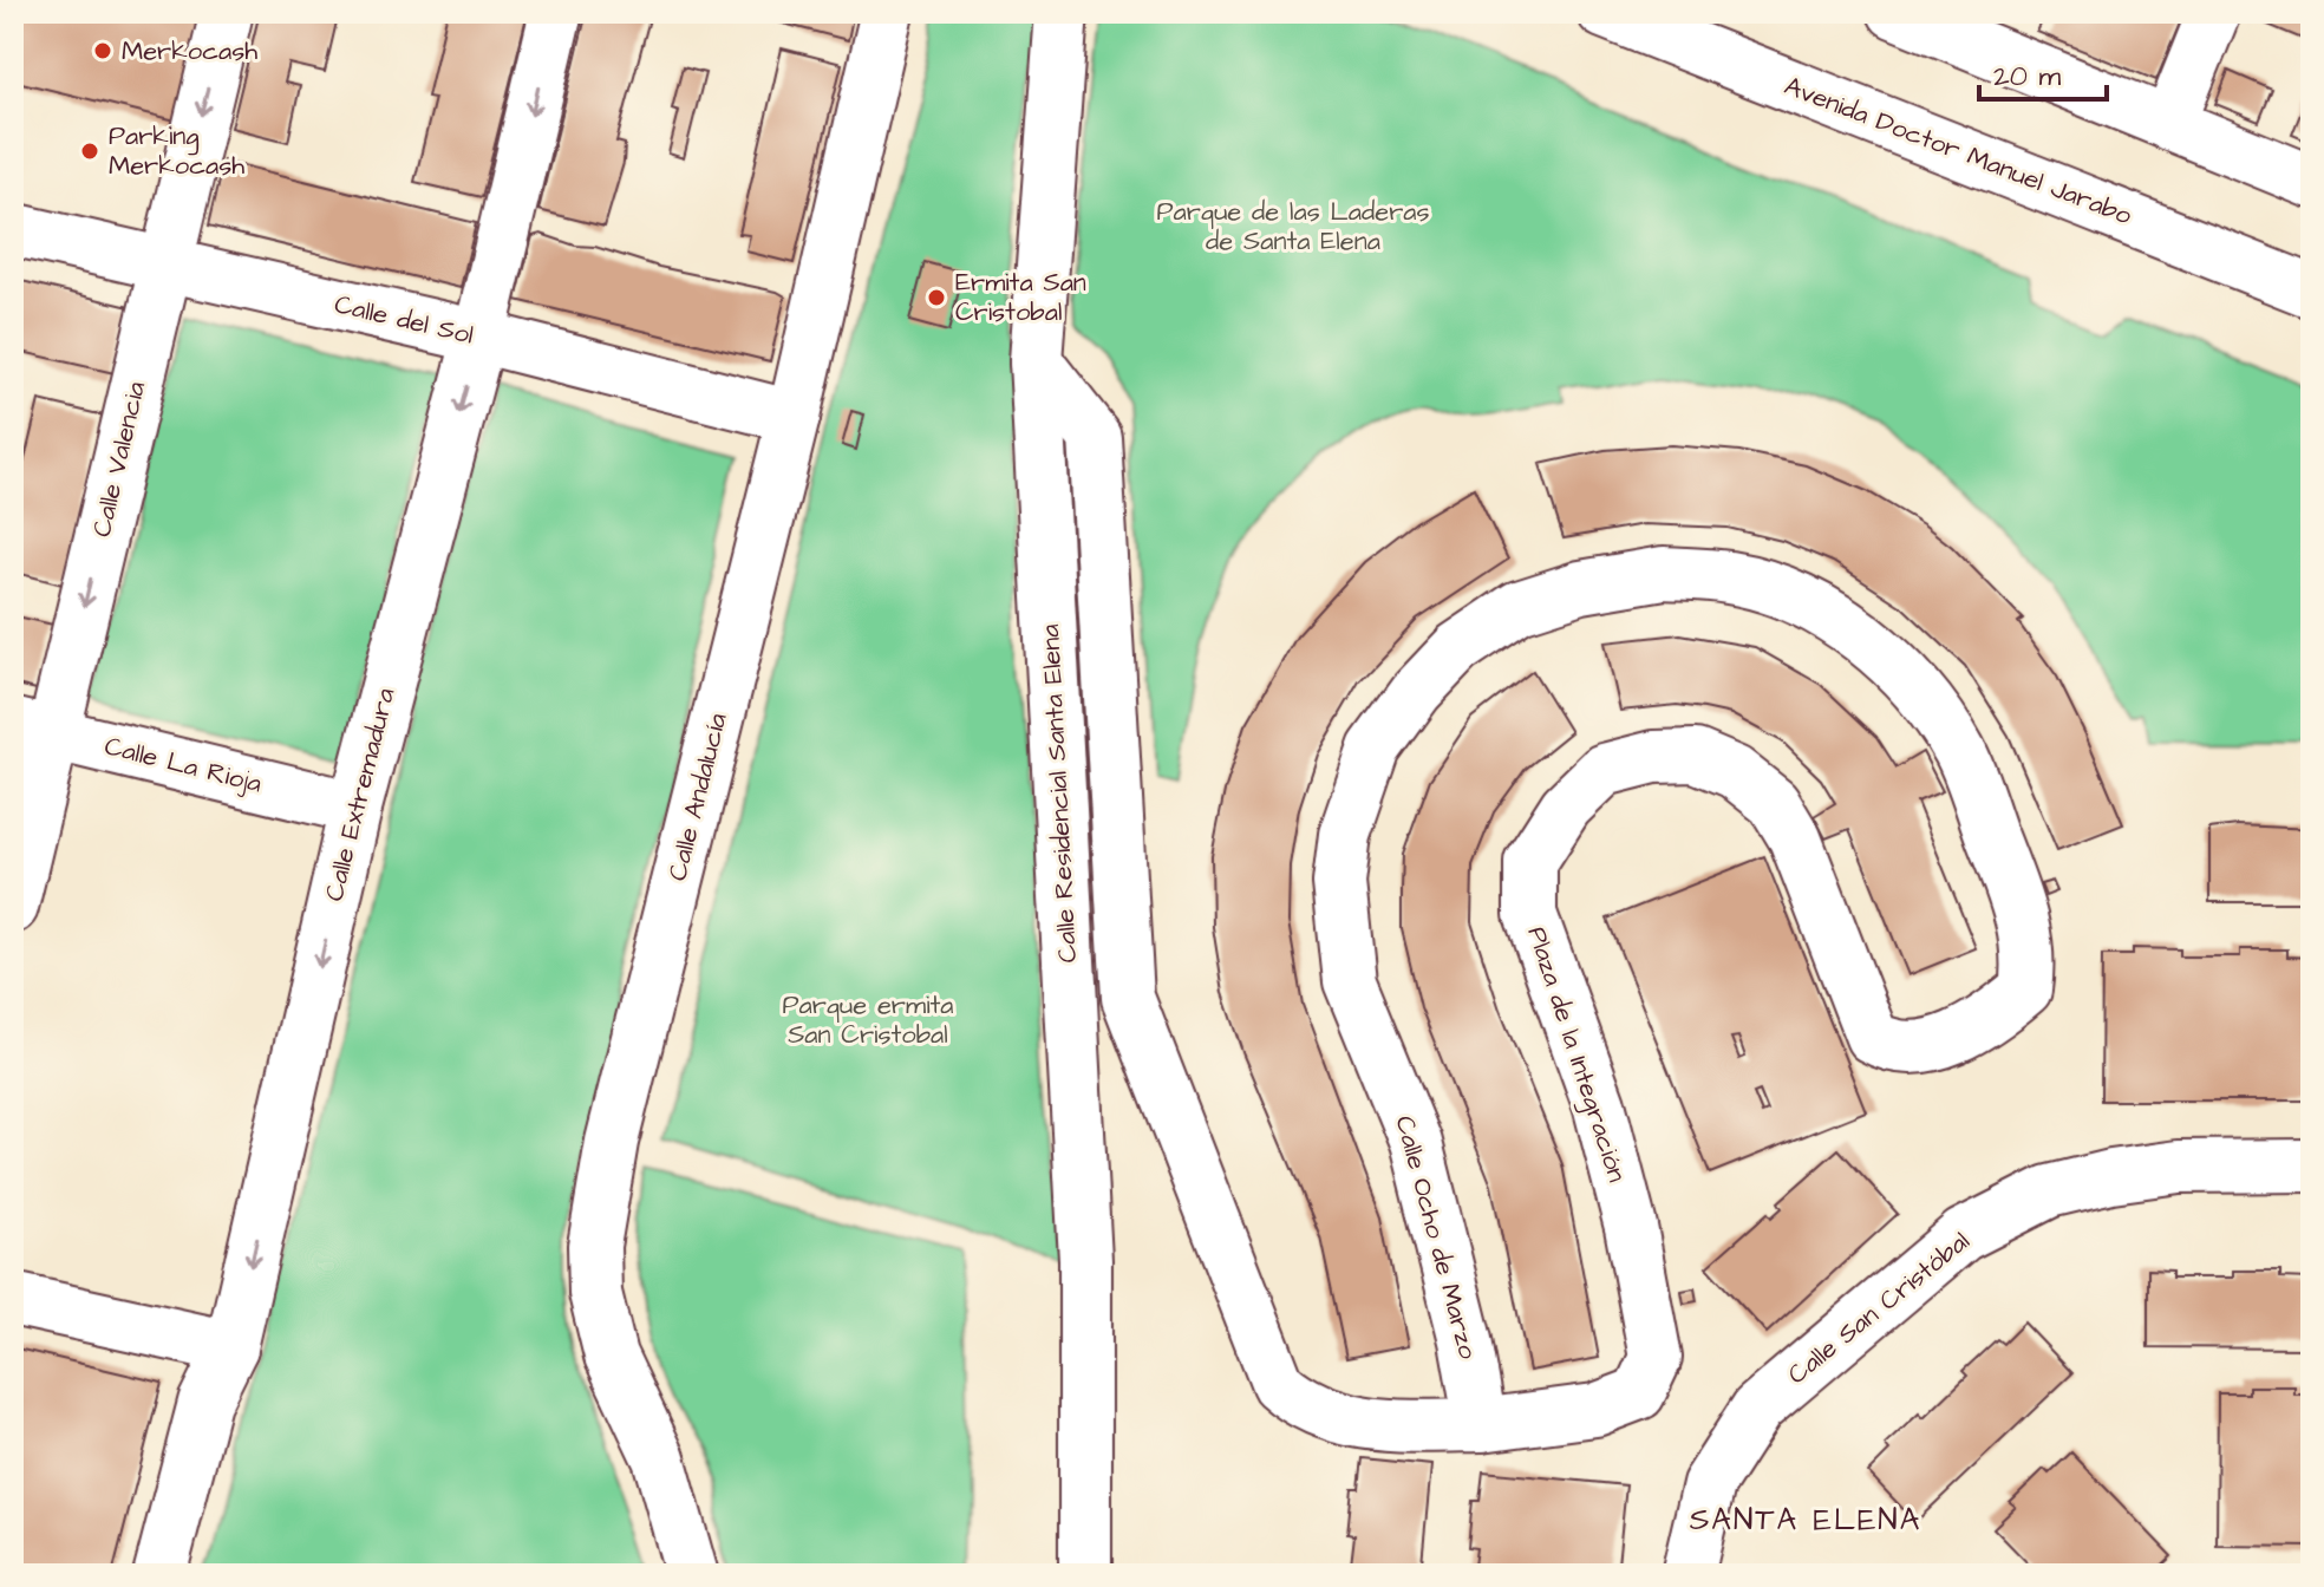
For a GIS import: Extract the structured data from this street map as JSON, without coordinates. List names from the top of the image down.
{
  "streets": {
    "street": [
      "Avenida Doctor Manuel Jarabo",
      "Calle del Sol",
      "Calle Valencia",
      "Calle La Rioja",
      "Calle Residencial Santa Elena",
      "Calle Extremadura",
      "Calle Andalucía",
      "Plaza de la Integración",
      "Calle Ocho de Marzo",
      "Calle San Cristóbal"
    ]
  },
  "crossings": [
    ["Calle del Sol", "Calle Valencia"],
    ["Calle del Sol", "Calle Extremadura"],
    ["Calle del Sol", "Calle Andalucía"],
    ["Calle Valencia", "Calle La Rioja"],
    ["Calle La Rioja", "Calle Extremadura"],
    ["Plaza de la Integración", "Calle Ocho de Marzo"]
  ],
  "one_way": ["Calle Valencia", "Calle Extremadura"],
  "districts": ["SANTA ELENA"],
  "parks": ["Parque de las Laderas de Santa Elena", "Parque ermita San Cristobal"],
  "places": ["Merkocash", "Parking Merkocash", "Ermita San Cristobal"],
  "scale_bar": "20 m"
}
